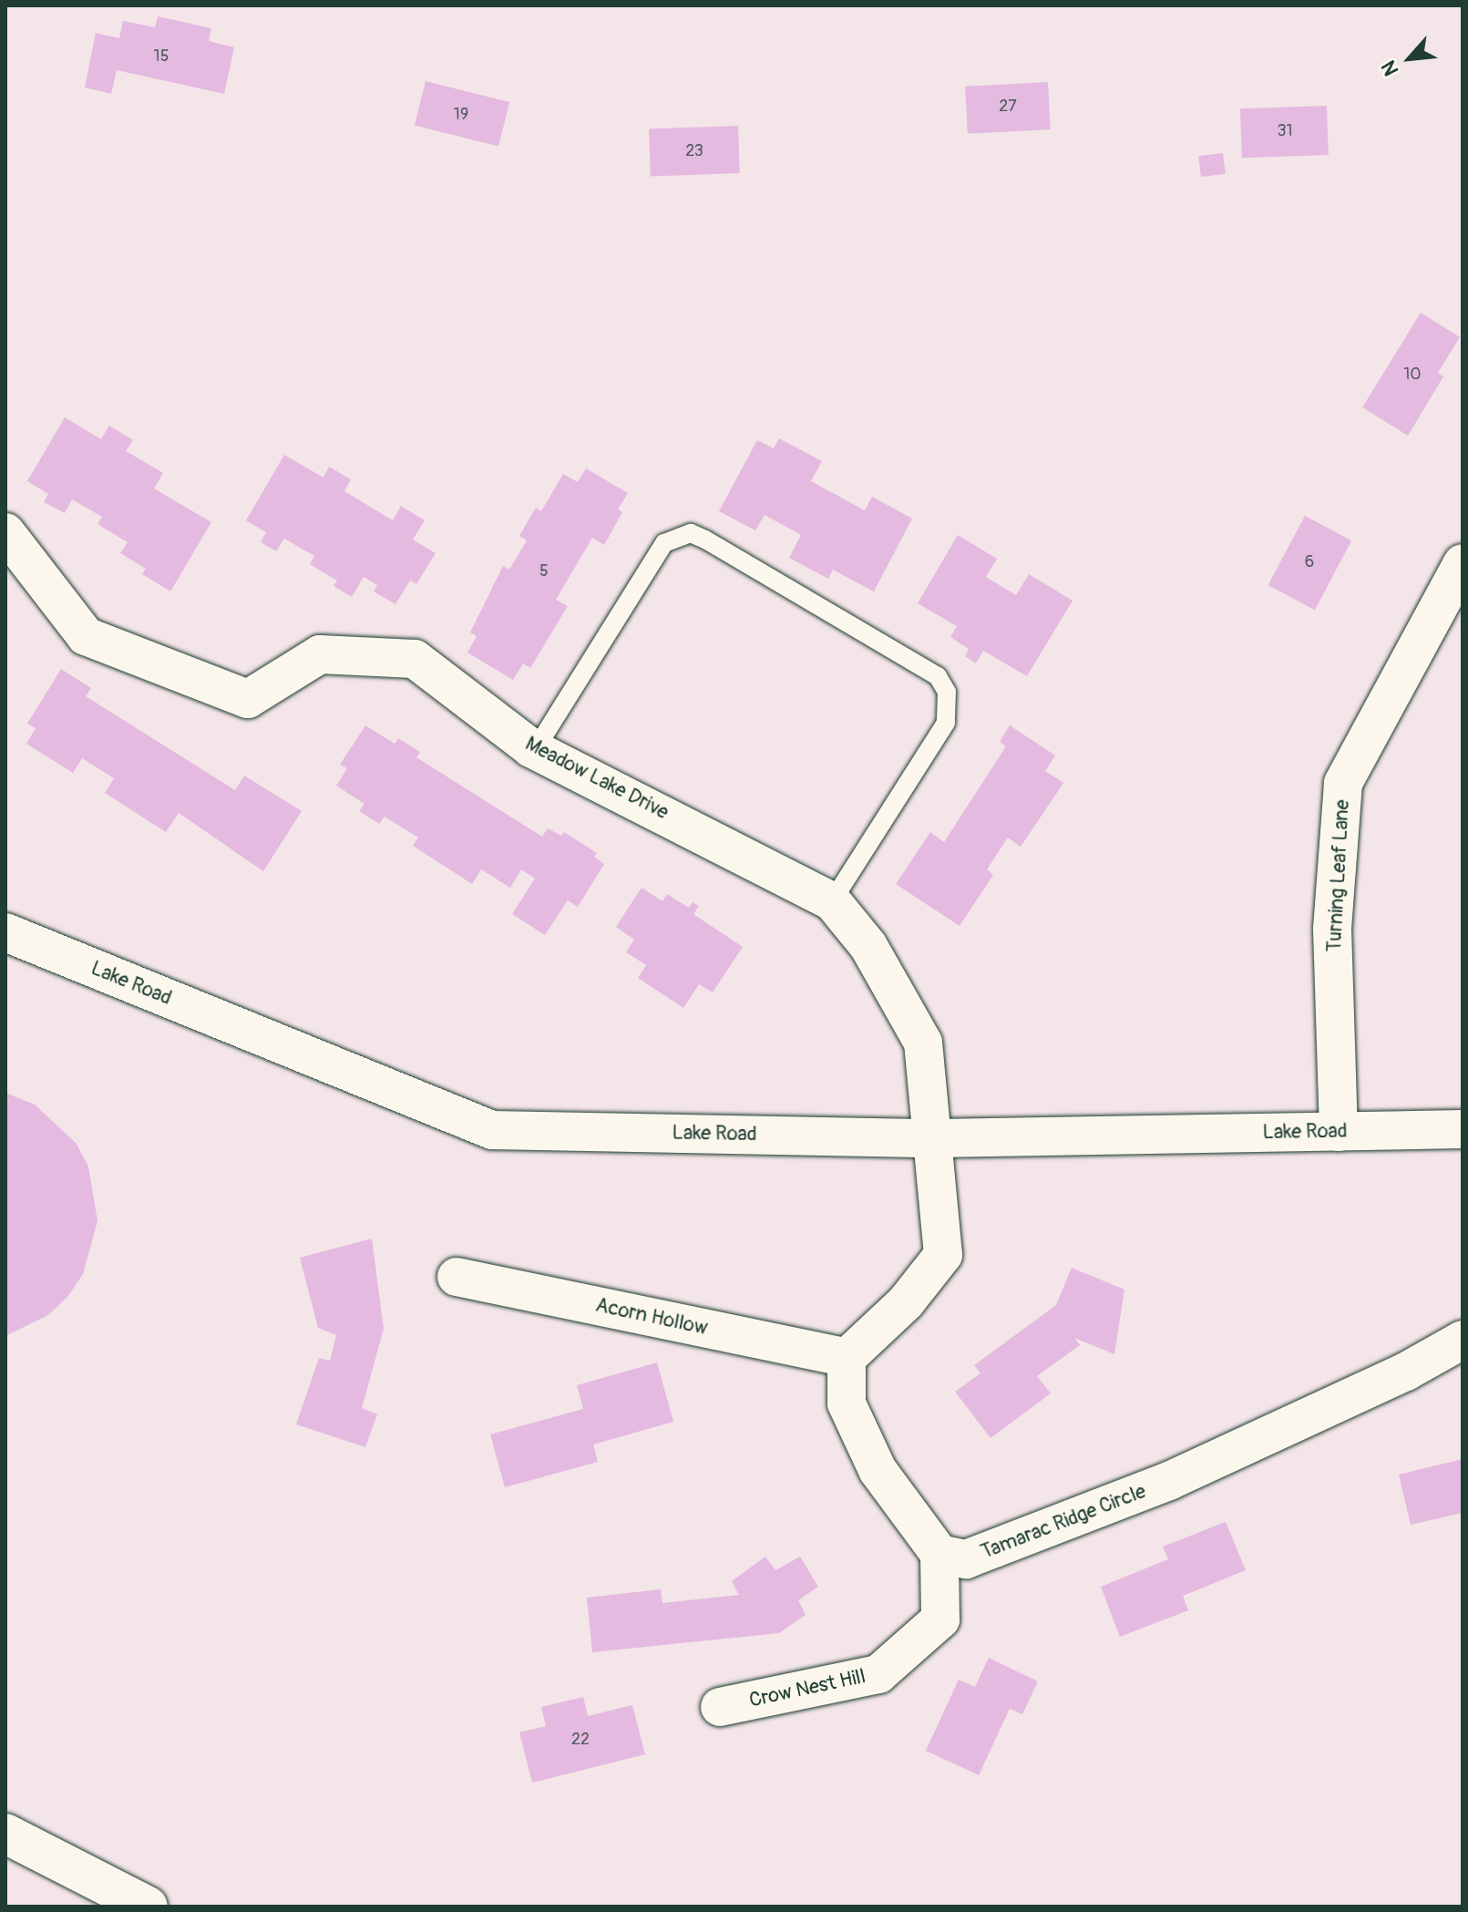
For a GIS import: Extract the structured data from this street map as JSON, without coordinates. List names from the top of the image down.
{
  "streets": {
    "street": [
      "Meadow Lake Drive",
      "Turning Leaf Lane",
      "Lake Road",
      "Acorn Hollow",
      "Tamarac Ridge Circle",
      "Crow Nest Hill"
    ]
  },
  "crossings": [
    ["Meadow Lake Drive", "Lake Road"],
    ["Turning Leaf Lane", "Lake Road"],
    ["Tamarac Ridge Circle", "Crow Nest Hill"]
  ],
  "house_numbers": [
    "15",
    "27",
    "19",
    "31",
    "23",
    "10",
    "6",
    "5",
    "22"
  ],
  "north": "bottom left"
}
